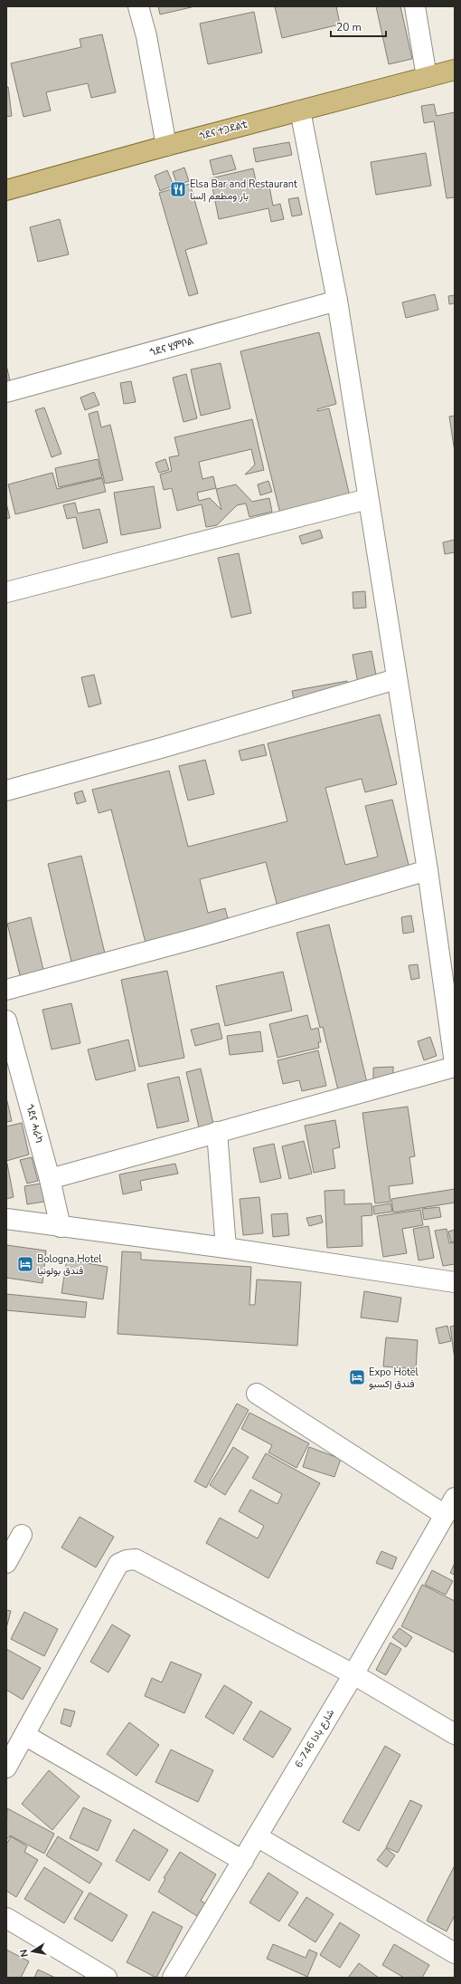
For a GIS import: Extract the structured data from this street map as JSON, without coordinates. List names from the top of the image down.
{
  "streets": {
    "main road": ["ጎደና ተጋደልቲ"],
    "street": ["ጎደና ሂምቦል", "ጎደና ሓራካ", "شارع بادا 746-6"]
  },
  "places": {
    "restaurant": ["Elsa Bar and Restaurant بار ومطعم إلسا"],
    "hotel": ["Bologna Hotel فندق بولونيا", "Expo Hotel فندق إكسبو"]
  },
  "scale_bar": "20 m",
  "north": "left"
}
